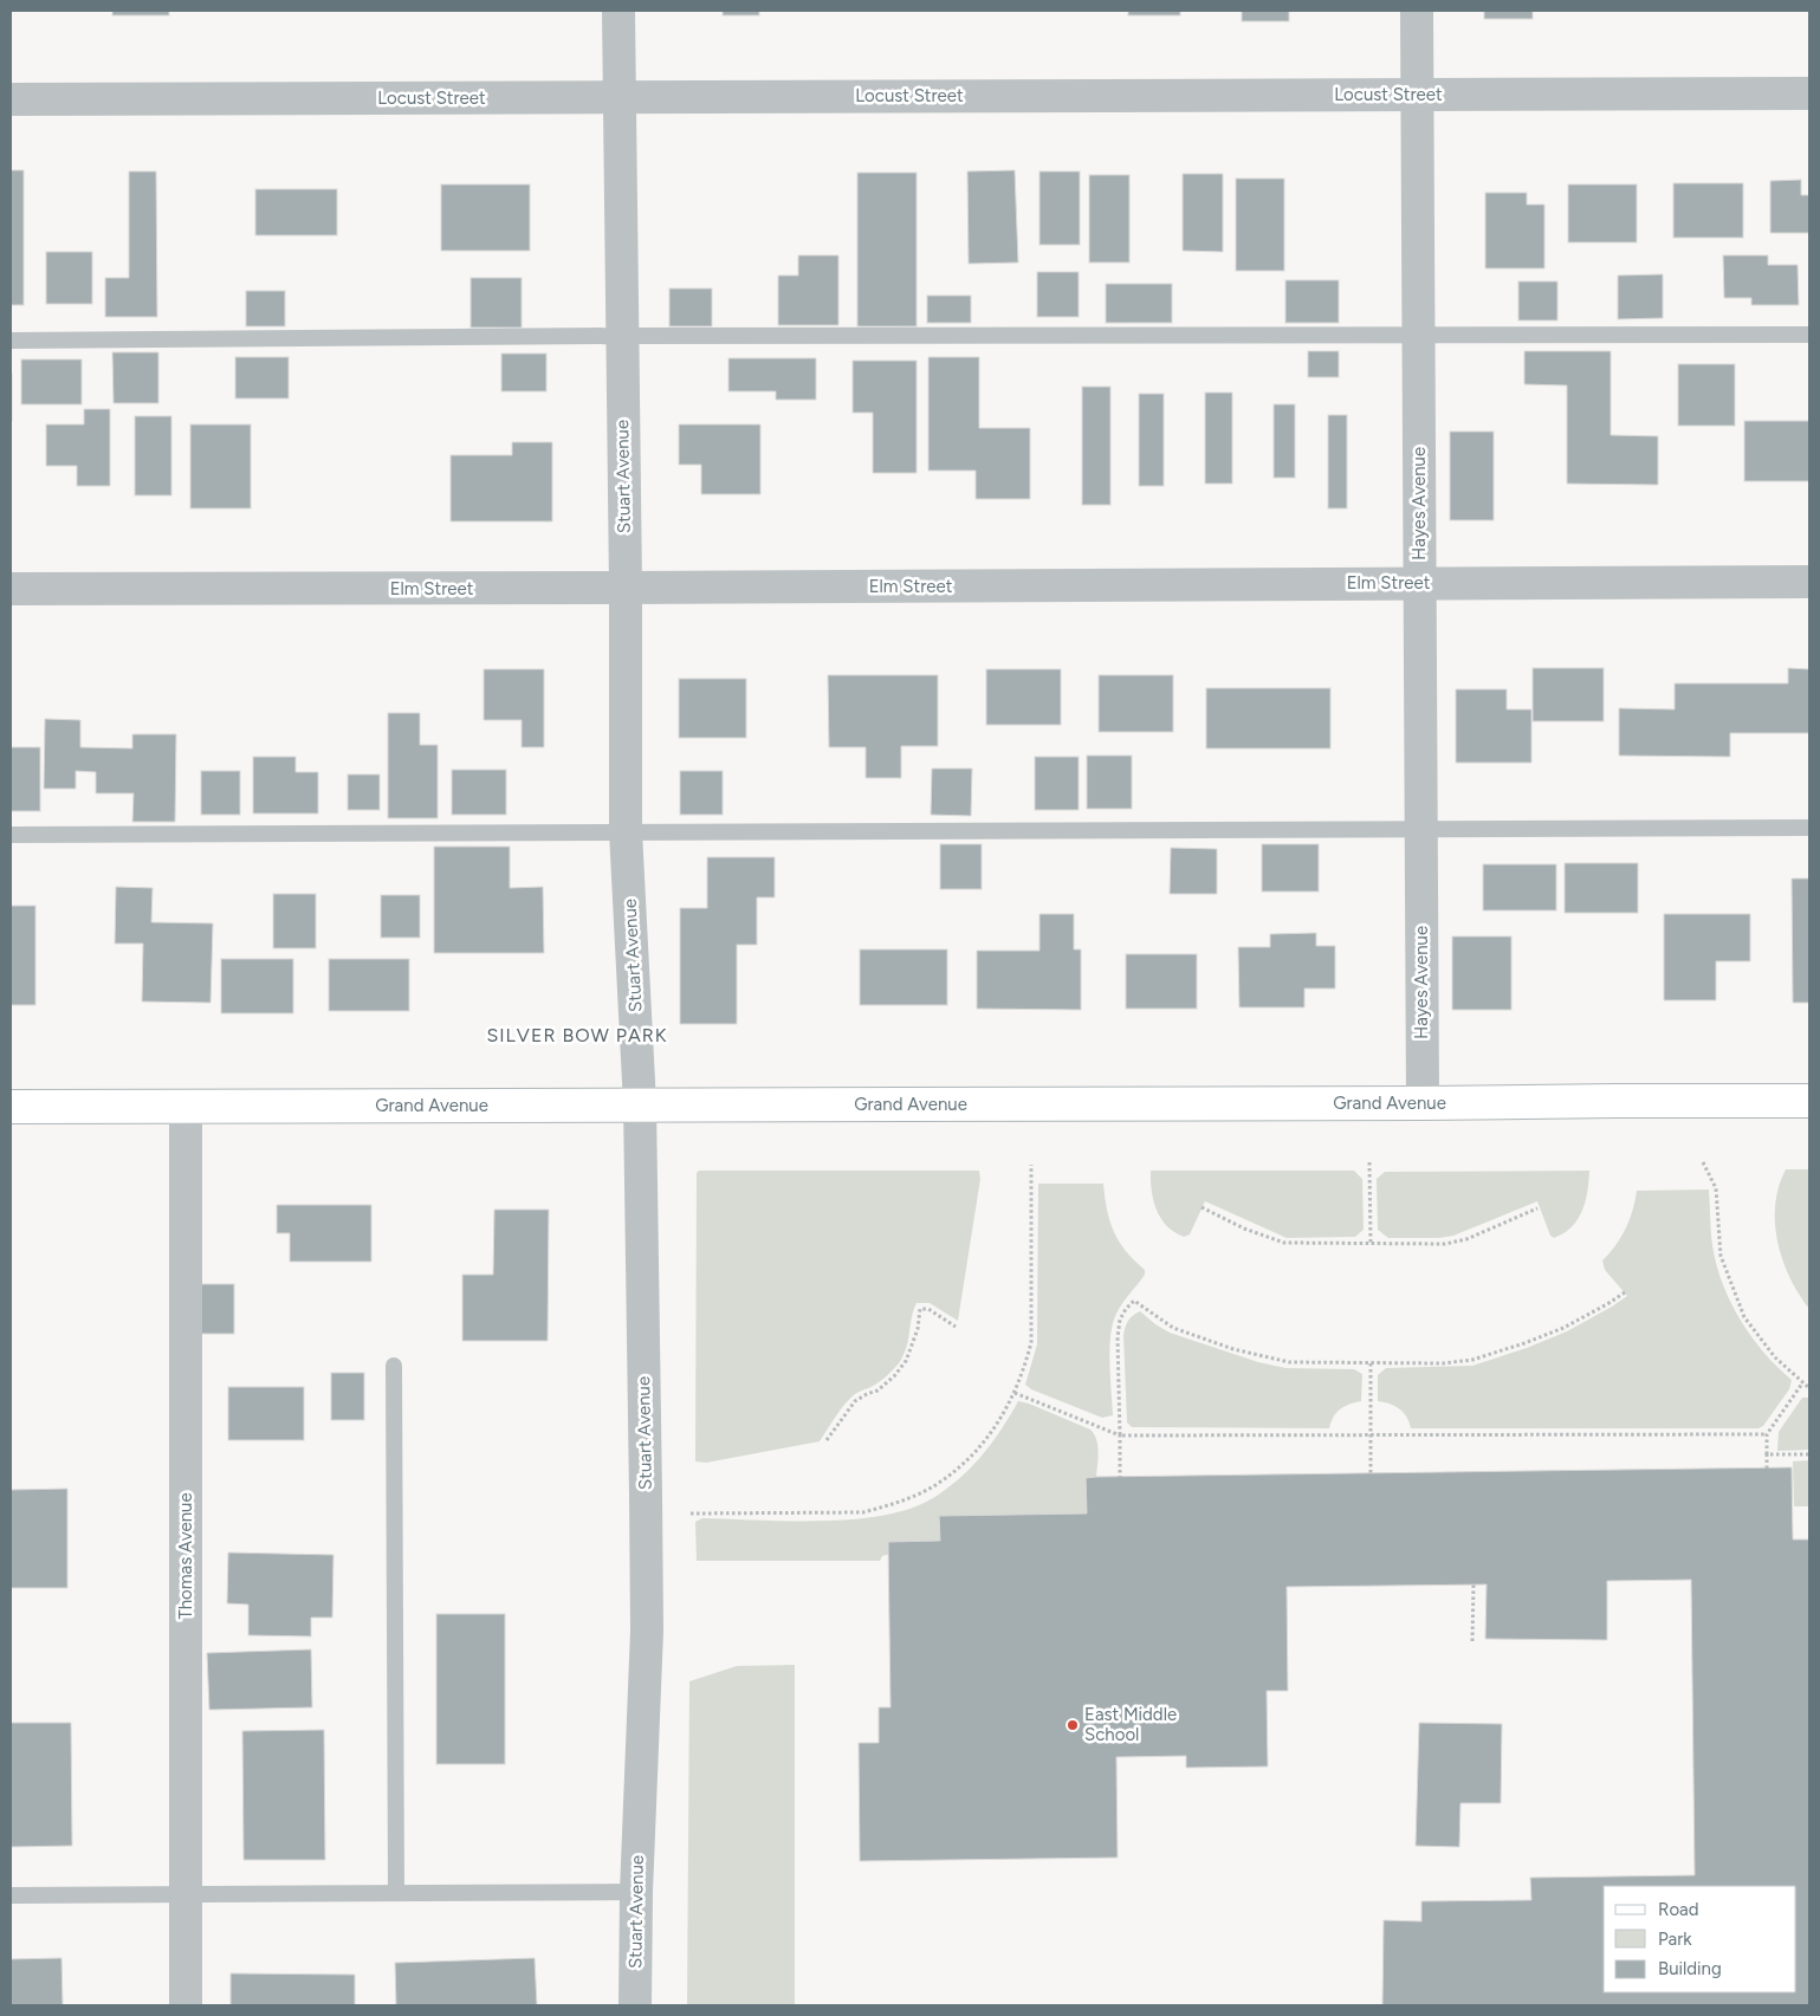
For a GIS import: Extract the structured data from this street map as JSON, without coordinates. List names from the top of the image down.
{
  "streets": {
    "main road": ["Grand Avenue"],
    "street": [
      "Locust Street",
      "Stuart Avenue",
      "Hayes Avenue",
      "Elm Street",
      "Thomas Avenue"
    ]
  },
  "crossings": [
    ["Locust Street", "Stuart Avenue"],
    ["Locust Street", "Hayes Avenue"],
    ["Stuart Avenue", "Elm Street"],
    ["Stuart Avenue", "Grand Avenue"],
    ["Hayes Avenue", "Elm Street"],
    ["Hayes Avenue", "Grand Avenue"],
    ["Grand Avenue", "Thomas Avenue"]
  ],
  "districts": ["SILVER BOW PARK"],
  "places": ["East Middle School"],
  "legend": ["Road", "Park", "Building"]
}
